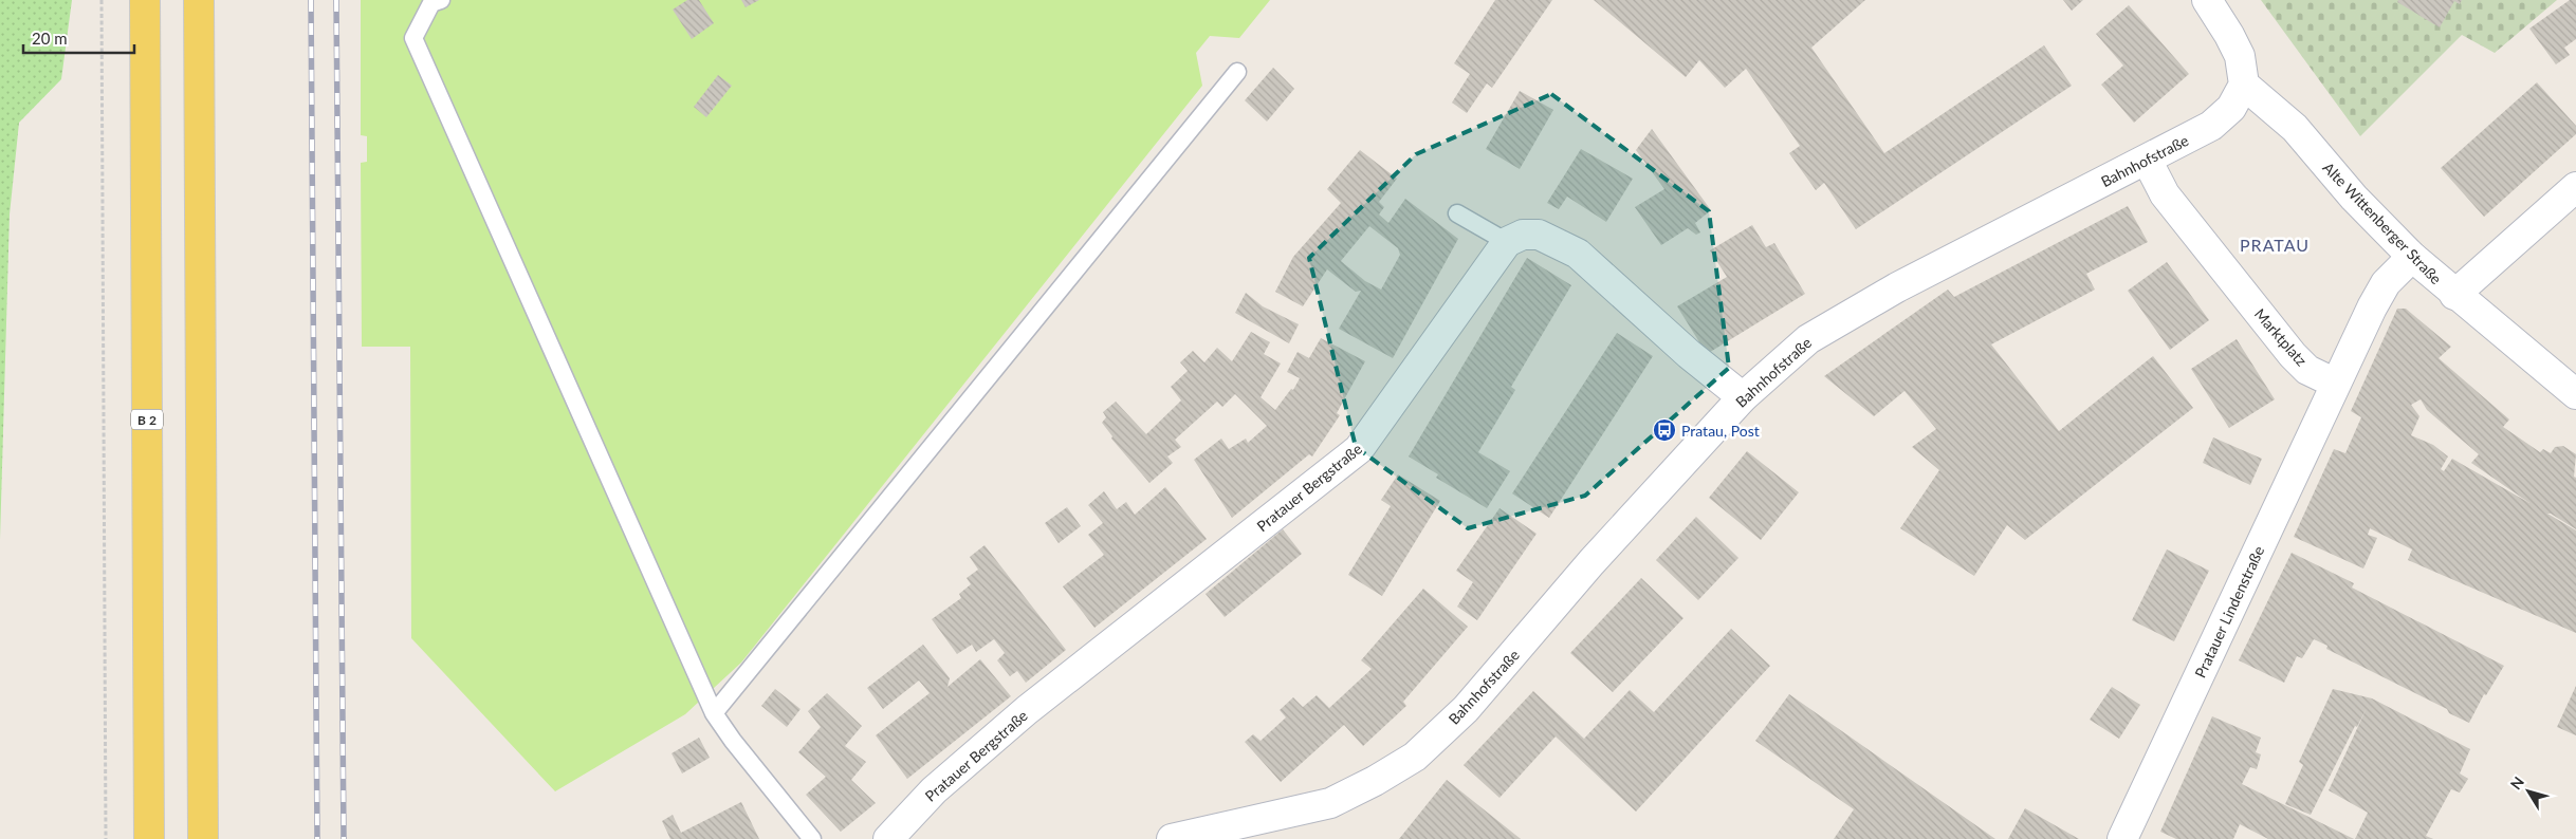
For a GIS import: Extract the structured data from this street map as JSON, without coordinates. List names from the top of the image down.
{
  "streets": {
    "main road": ["B 2"],
    "street": [
      "Bahnhofstraße",
      "Alte Wittenberger Straße",
      "Marktplatz",
      "Pratauer Bergstraße",
      "Pratauer Lindenstraße"
    ]
  },
  "crossings": [
    ["Bahnhofstraße", "Alte Wittenberger Straße"],
    ["Bahnhofstraße", "Marktplatz"],
    ["Marktplatz", "Pratauer Lindenstraße"]
  ],
  "districts": ["PRATAU"],
  "places": {
    "bus stop": ["Pratau, Post"]
  },
  "scale_bar": "20 m",
  "north": "top left"
}
